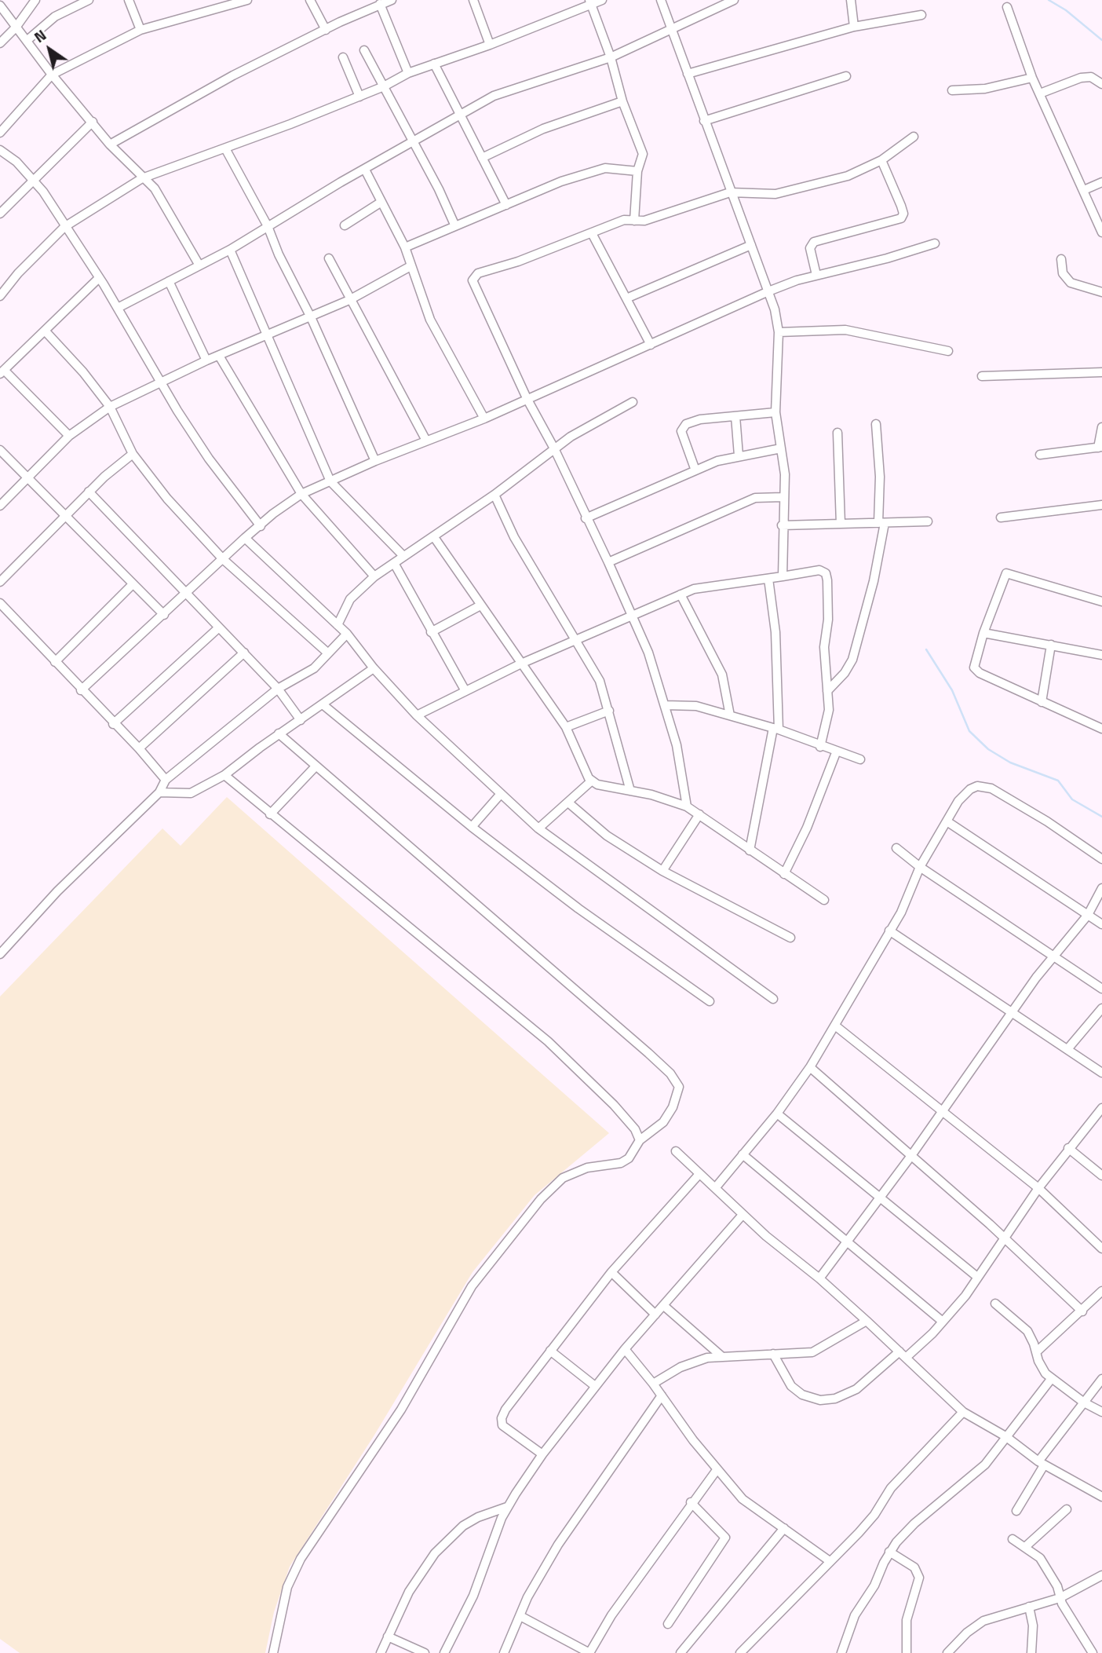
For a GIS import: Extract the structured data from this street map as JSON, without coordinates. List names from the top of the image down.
{
  "north": "top left"
}
